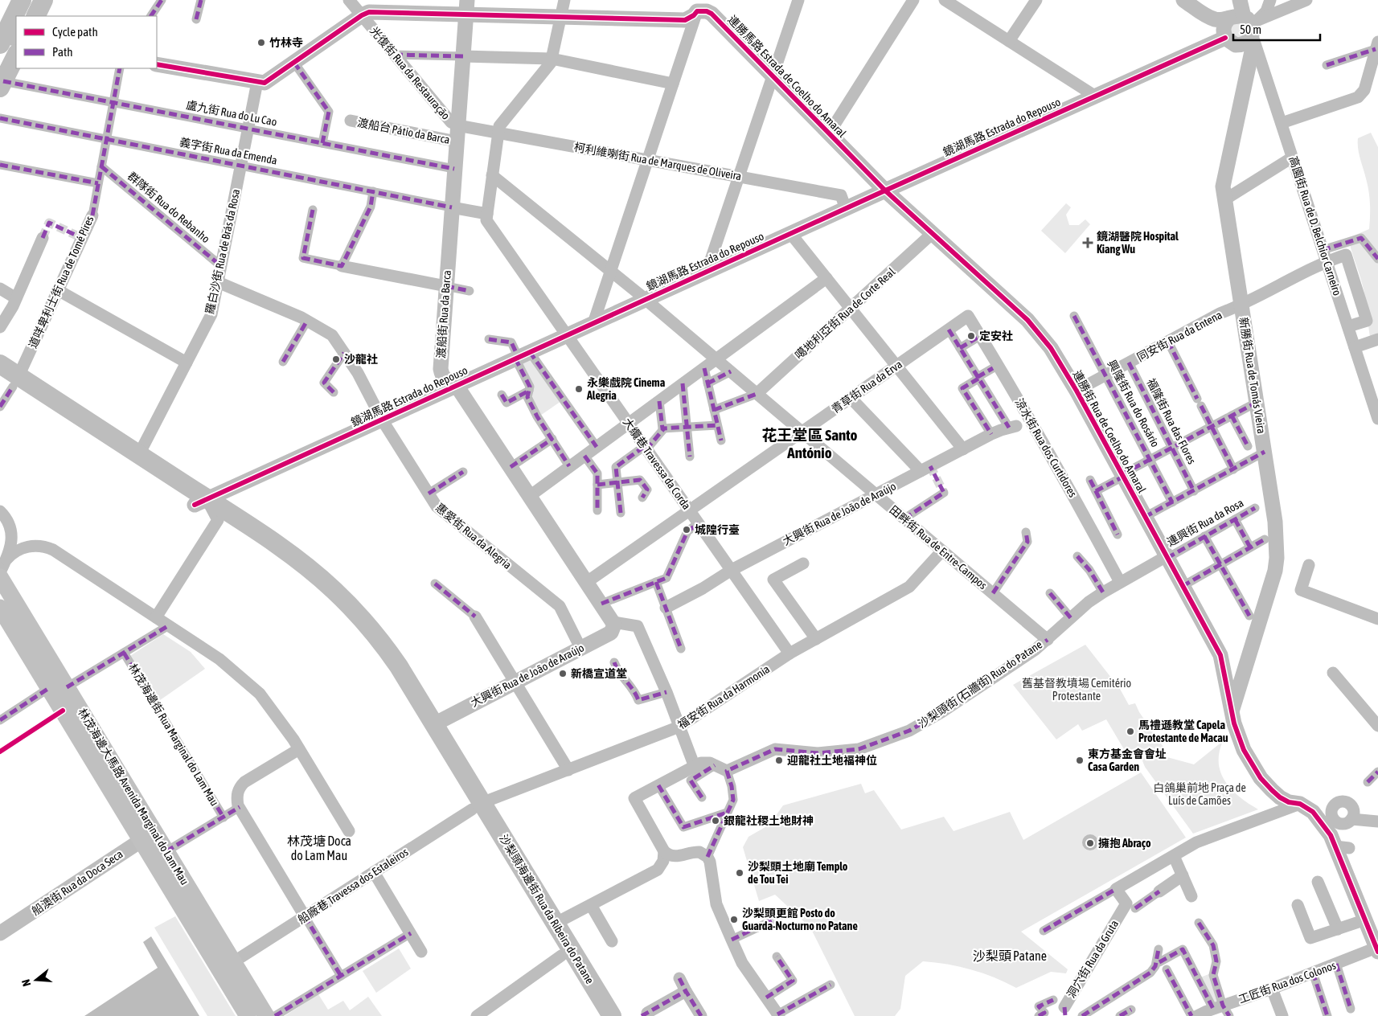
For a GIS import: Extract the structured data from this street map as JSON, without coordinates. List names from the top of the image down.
{
  "streets": {
    "main road": ["林茂海邊大馬路 Avenida Marginal do Lam Mau", "沙梨頭海邊街 Rua da Ribeira do Patane"],
    "street": [
      "光復街 Rua da Restauração",
      "連勝馬路 Estrada de Coelho do Amaral",
      "盧九街 Rua do Lu Cao",
      "鏡湖馬路 Estrada do Repouso",
      "渡船台 Pátio da Barca",
      "義字街 Rua da Emenda",
      "柯利維喇街 Rua de Marques de Oliveira",
      "群隊街 Rua do Rebanho",
      "高園街 Rua de D. Belchior Carneiro",
      "羅白沙街 Rua de Brás da Rosa",
      "道咩卑利士街 Rua de Tomé Pires",
      "噶地利亞街 Rua de Corte Real",
      "渡船街 Rua da Barca",
      "同安街 Rua da Entena",
      "新勝街 Rua de Tomás Vieira",
      "青草街 Rua da Erva",
      "興隆街 Rua do Rosário",
      "福隆街 Rua das Flores",
      "連勝街 Rua de Coelho do Amaral",
      "涼水街 Rua dos Curtidores",
      "大纜巷 Travessa da Corda",
      "大興街 Rua de João de Araújo",
      "連興街 Rua da Rosa",
      "惠愛街 Rua da Alegria",
      "田畔街 Rua de Entre-Campos",
      "沙梨頭街 (石牆街) Rua do Patane",
      "福安街 Rua da Harmonia",
      "林茂海邊街 Rua Marginal do Lam Mau",
      "船澳街 Rua da Doca Seca",
      "船廠巷 Travessa dos Estaleiros",
      "洞穴街 Rua da Gruta",
      "工匠街 Rua dos Colonos"
    ]
  },
  "crossings": [
    ["光復街 Rua da Restauração", "柯利維喇街 Rua de Marques de Oliveira"],
    ["光復街 Rua da Restauração", "渡船街 Rua da Barca"],
    ["連勝馬路 Estrada de Coelho do Amaral", "鏡湖馬路 Estrada do Repouso"],
    ["連勝馬路 Estrada de Coelho do Amaral", "連勝街 Rua de Coelho do Amaral"],
    ["盧九街 Rua do Lu Cao", "羅白沙街 Rua de Brás da Rosa"],
    ["盧九街 Rua do Lu Cao", "道咩卑利士街 Rua de Tomé Pires"],
    ["盧九街 Rua do Lu Cao", "渡船街 Rua da Barca"],
    ["鏡湖馬路 Estrada do Repouso", "柯利維喇街 Rua de Marques de Oliveira"],
    ["鏡湖馬路 Estrada do Repouso", "渡船街 Rua da Barca"],
    ["鏡湖馬路 Estrada do Repouso", "連勝街 Rua de Coelho do Amaral"],
    ["鏡湖馬路 Estrada do Repouso", "大纜巷 Travessa da Corda"],
    ["鏡湖馬路 Estrada do Repouso", "惠愛街 Rua da Alegria"],
    ["鏡湖馬路 Estrada do Repouso", "田畔街 Rua de Entre-Campos"],
    ["渡船台 Pátio da Barca", "渡船街 Rua da Barca"],
    ["義字街 Rua da Emenda", "羅白沙街 Rua de Brás da Rosa"],
    ["義字街 Rua da Emenda", "道咩卑利士街 Rua de Tomé Pires"],
    ["義字街 Rua da Emenda", "渡船街 Rua da Barca"],
    ["柯利維喇街 Rua de Marques de Oliveira", "渡船街 Rua da Barca"],
    ["群隊街 Rua do Rebanho", "羅白沙街 Rua de Brás da Rosa"],
    ["群隊街 Rua do Rebanho", "道咩卑利士街 Rua de Tomé Pires"],
    ["高園街 Rua de D. Belchior Carneiro", "同安街 Rua da Entena"],
    ["高園街 Rua de D. Belchior Carneiro", "新勝街 Rua de Tomás Vieira"],
    ["羅白沙街 Rua de Brás da Rosa", "惠愛街 Rua da Alegria"],
    ["噶地利亞街 Rua de Corte Real", "連勝街 Rua de Coelho do Amaral"],
    ["噶地利亞街 Rua de Corte Real", "田畔街 Rua de Entre-Campos"],
    ["渡船街 Rua da Barca", "青草街 Rua da Erva"],
    ["渡船街 Rua da Barca", "大興街 Rua de João de Araújo"],
    ["同安街 Rua da Entena", "新勝街 Rua de Tomás Vieira"],
    ["同安街 Rua da Entena", "興隆街 Rua do Rosário"],
    ["同安街 Rua da Entena", "福隆街 Rua das Flores"],
    ["同安街 Rua da Entena", "連勝街 Rua de Coelho do Amaral"],
    ["新勝街 Rua de Tomás Vieira", "連勝街 Rua de Coelho do Amaral"],
    ["青草街 Rua da Erva", "涼水街 Rua dos Curtidores"],
    ["青草街 Rua da Erva", "大纜巷 Travessa da Corda"],
    ["青草街 Rua da Erva", "田畔街 Rua de Entre-Campos"],
    ["連勝街 Rua de Coelho do Amaral", "連興街 Rua da Rosa"],
    ["連勝街 Rua de Coelho do Amaral", "沙梨頭街 (石牆街) Rua do Patane"],
    ["涼水街 Rua dos Curtidores", "沙梨頭街 (石牆街) Rua do Patane"],
    ["大纜巷 Travessa da Corda", "大興街 Rua de João de Araújo"],
    ["大纜巷 Travessa da Corda", "福安街 Rua da Harmonia"],
    ["大興街 Rua de João de Araújo", "惠愛街 Rua da Alegria"],
    ["大興街 Rua de João de Araújo", "田畔街 Rua de Entre-Campos"],
    ["連興街 Rua da Rosa", "沙梨頭街 (石牆街) Rua do Patane"],
    ["田畔街 Rua de Entre-Campos", "沙梨頭街 (石牆街) Rua do Patane"],
    ["田畔街 Rua de Entre-Campos", "福安街 Rua da Harmonia"],
    ["福安街 Rua da Harmonia", "船廠巷 Travessa dos Estaleiros"],
    ["福安街 Rua da Harmonia", "沙梨頭海邊街 Rua da Ribeira do Patane"],
    ["林茂海邊大馬路 Avenida Marginal do Lam Mau", "船澳街 Rua da Doca Seca"],
    ["林茂海邊大馬路 Avenida Marginal do Lam Mau", "船廠巷 Travessa dos Estaleiros"],
    ["船廠巷 Travessa dos Estaleiros", "沙梨頭海邊街 Rua da Ribeira do Patane"]
  ],
  "districts": ["花王堂區 Santo António", "林茂塘 Doca do Lam Mau", "沙梨頭 Patane"],
  "parks": ["舊基督教墳場 Cemitério Protestante", "白鴿巢前地 Praça de Luís de Camões"],
  "places": {
    "other": [
      "竹林寺",
      "定安社",
      "沙龍社",
      "永樂戲院 Cinema Alegria",
      "城隍行臺",
      "新橋宣道堂",
      "馬禮遜教堂 Capela Protestante de Macau",
      "迎龍社土地福神位",
      "東方基金會會址 Casa Garden",
      "銀龍社稷土地財神",
      "擁抱 Abraço",
      "沙梨頭土地廟 Templo de Tou Tei",
      "沙梨頭更館 Posto do Guarda-Nocturno no Patane"
    ],
    "health": ["鏡湖醫院 Hospital Kiang Wu"]
  },
  "legend": ["Cycle path", "Path"],
  "scale_bar": "50 m",
  "north": "left"
}
